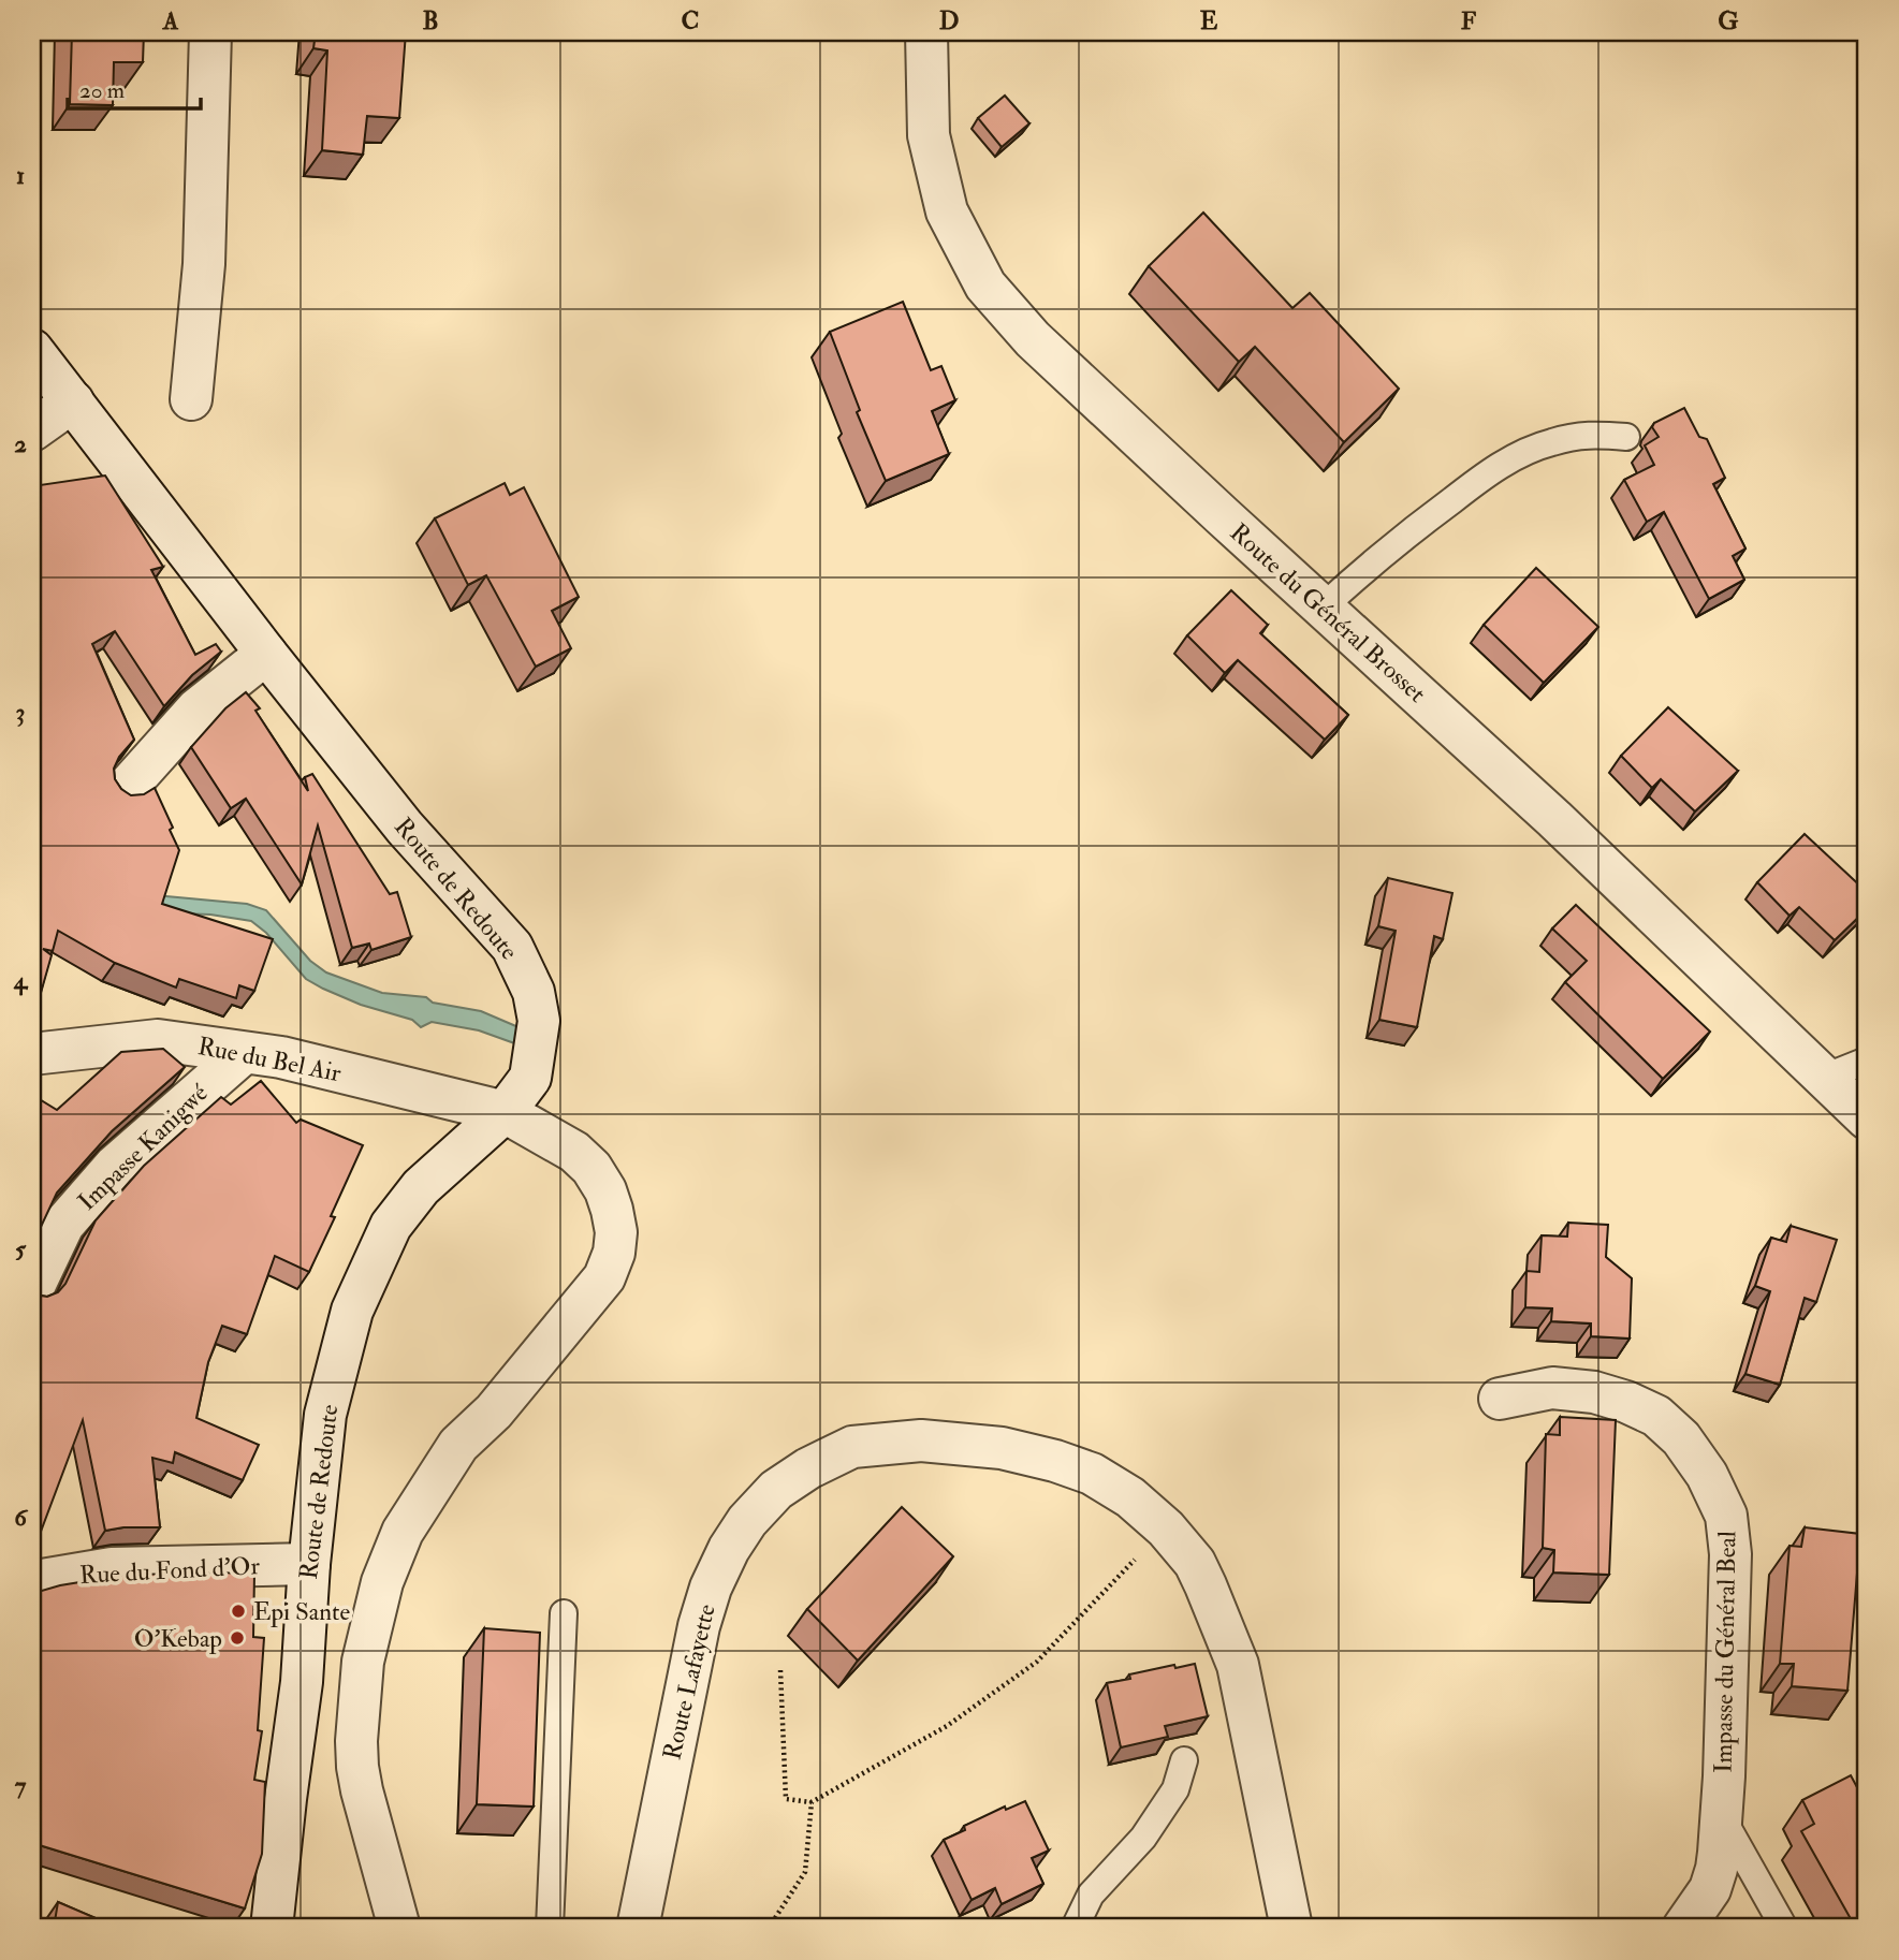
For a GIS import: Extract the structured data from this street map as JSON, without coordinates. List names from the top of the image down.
{
  "streets": {
    "street": [
      "Route du Général Brosset",
      "Route de Redoute",
      "Rue du Bel Air",
      "Impasse Kanigwé",
      "Rue du Fond d'Or",
      "Impasse du Général Beal",
      "Route Lafayette"
    ]
  },
  "crossings": [
    ["Route de Redoute", "Rue du Bel Air"],
    ["Route de Redoute", "Rue du Fond d'Or"],
    ["Rue du Bel Air", "Impasse Kanigwé"]
  ],
  "places": ["Epi Sante", "O'Kebap"],
  "scale_bar": "20 m",
  "grid": {
    "columns": [
      "A",
      "B",
      "C",
      "D",
      "E",
      "F",
      "G"
    ],
    "rows": [
      "1",
      "2",
      "3",
      "4",
      "5",
      "6",
      "7"
    ]
  }
}
